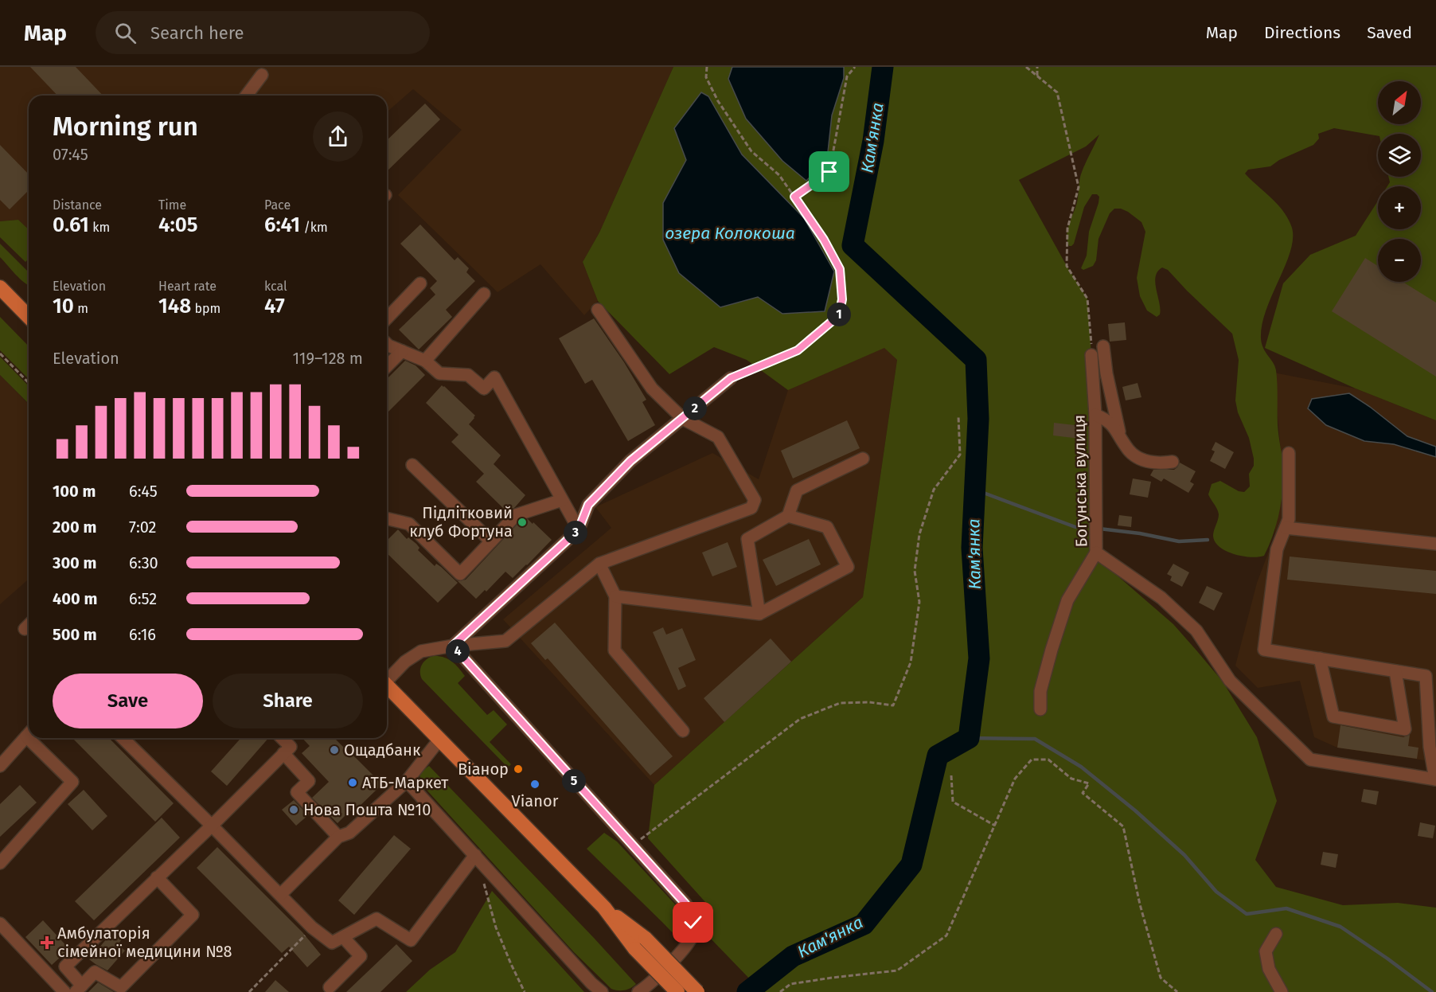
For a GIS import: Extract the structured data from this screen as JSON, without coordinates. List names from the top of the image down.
{
  "streets": {
    "street": ["Богунська вулиця"]
  },
  "water": ["Кам'янка", "озера Колокоша"],
  "places": {
    "other": [
      "Підлітковий клуб Фортуна",
      "Ощадбанк",
      "Віанор",
      "АТБ-Маркет",
      "Vianor",
      "Нова Пошта №10"
    ],
    "health": ["Амбулаторія сімейної медицини №8"]
  },
  "north": "top right",
  "page": {
    "header": "Map",
    "search": "Search here",
    "nav": ["Map", "Directions", "Saved"],
    "map_buttons": ["+", "−"],
    "heading": ["Morning run", "07:45"],
    "stats": [
      ["Distance", "0.61 km"],
      ["Time", "4:05"],
      ["Pace", "6:41 /km"],
      ["Elevation", "10 m"],
      ["Heart rate", "148 bpm"],
      ["kcal", "47"]
    ],
    "pins": [
      "1",
      "2",
      "3",
      "4",
      "5"
    ],
    "chart": ["Elevation", "119–128 m"],
    "list": [
      {
        "name": "100 m",
        "note": "6:45"
      },
      {
        "name": "200 m",
        "note": "7:02"
      },
      {
        "name": "300 m",
        "note": "6:30"
      },
      {
        "name": "400 m",
        "note": "6:52"
      },
      {
        "name": "500 m",
        "note": "6:16"
      }
    ],
    "buttons": ["Save", "Share"]
  }
}
